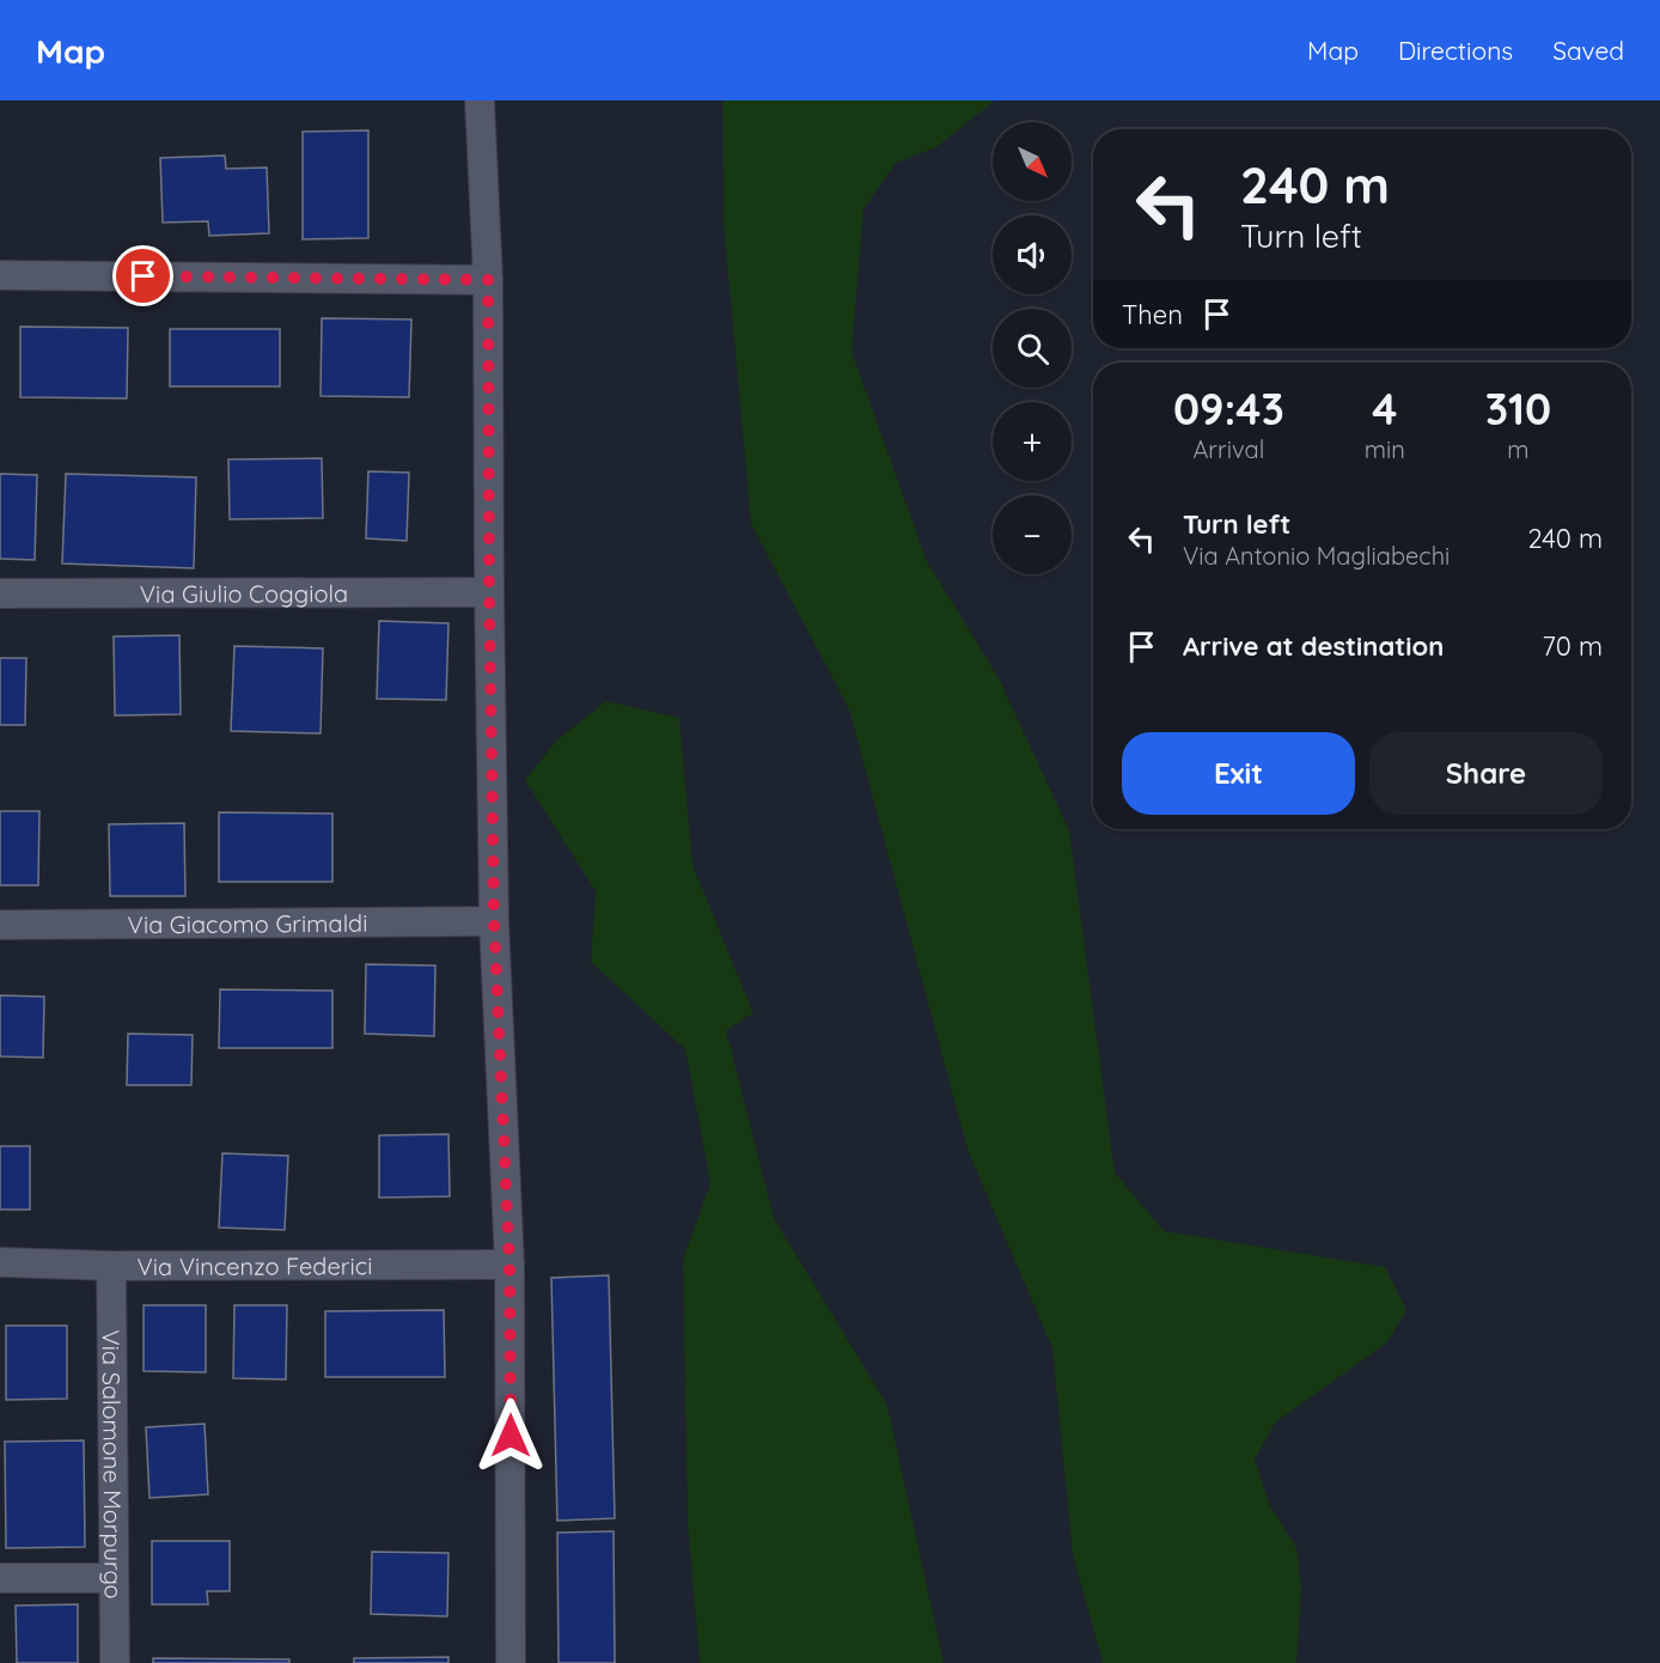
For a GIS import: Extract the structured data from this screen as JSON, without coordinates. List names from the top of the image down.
{
  "streets": {
    "street": [
      "Via Giulio Coggiola",
      "Via Giacomo Grimaldi",
      "Via Vincenzo Federici",
      "Via Salomone Morpurgo"
    ]
  },
  "crossings": [
    ["Via Vincenzo Federici", "Via Salomone Morpurgo"]
  ],
  "north": "bottom right",
  "page": {
    "header": "Map",
    "nav": ["Map", "Directions", "Saved"],
    "map_buttons": ["+", "−"],
    "turn": ["240 m", "Turn left"],
    "then": "Then",
    "eta": [
      "09:43",
      "Arrival",
      "4",
      "min",
      "310",
      "m"
    ],
    "list": [
      {
        "name": "Turn left",
        "note": "Via Antonio Magliabechi",
        "value": "240 m"
      },
      {
        "name": "Arrive at destination",
        "value": "70 m"
      }
    ],
    "buttons": ["Exit", "Share"]
  }
}
